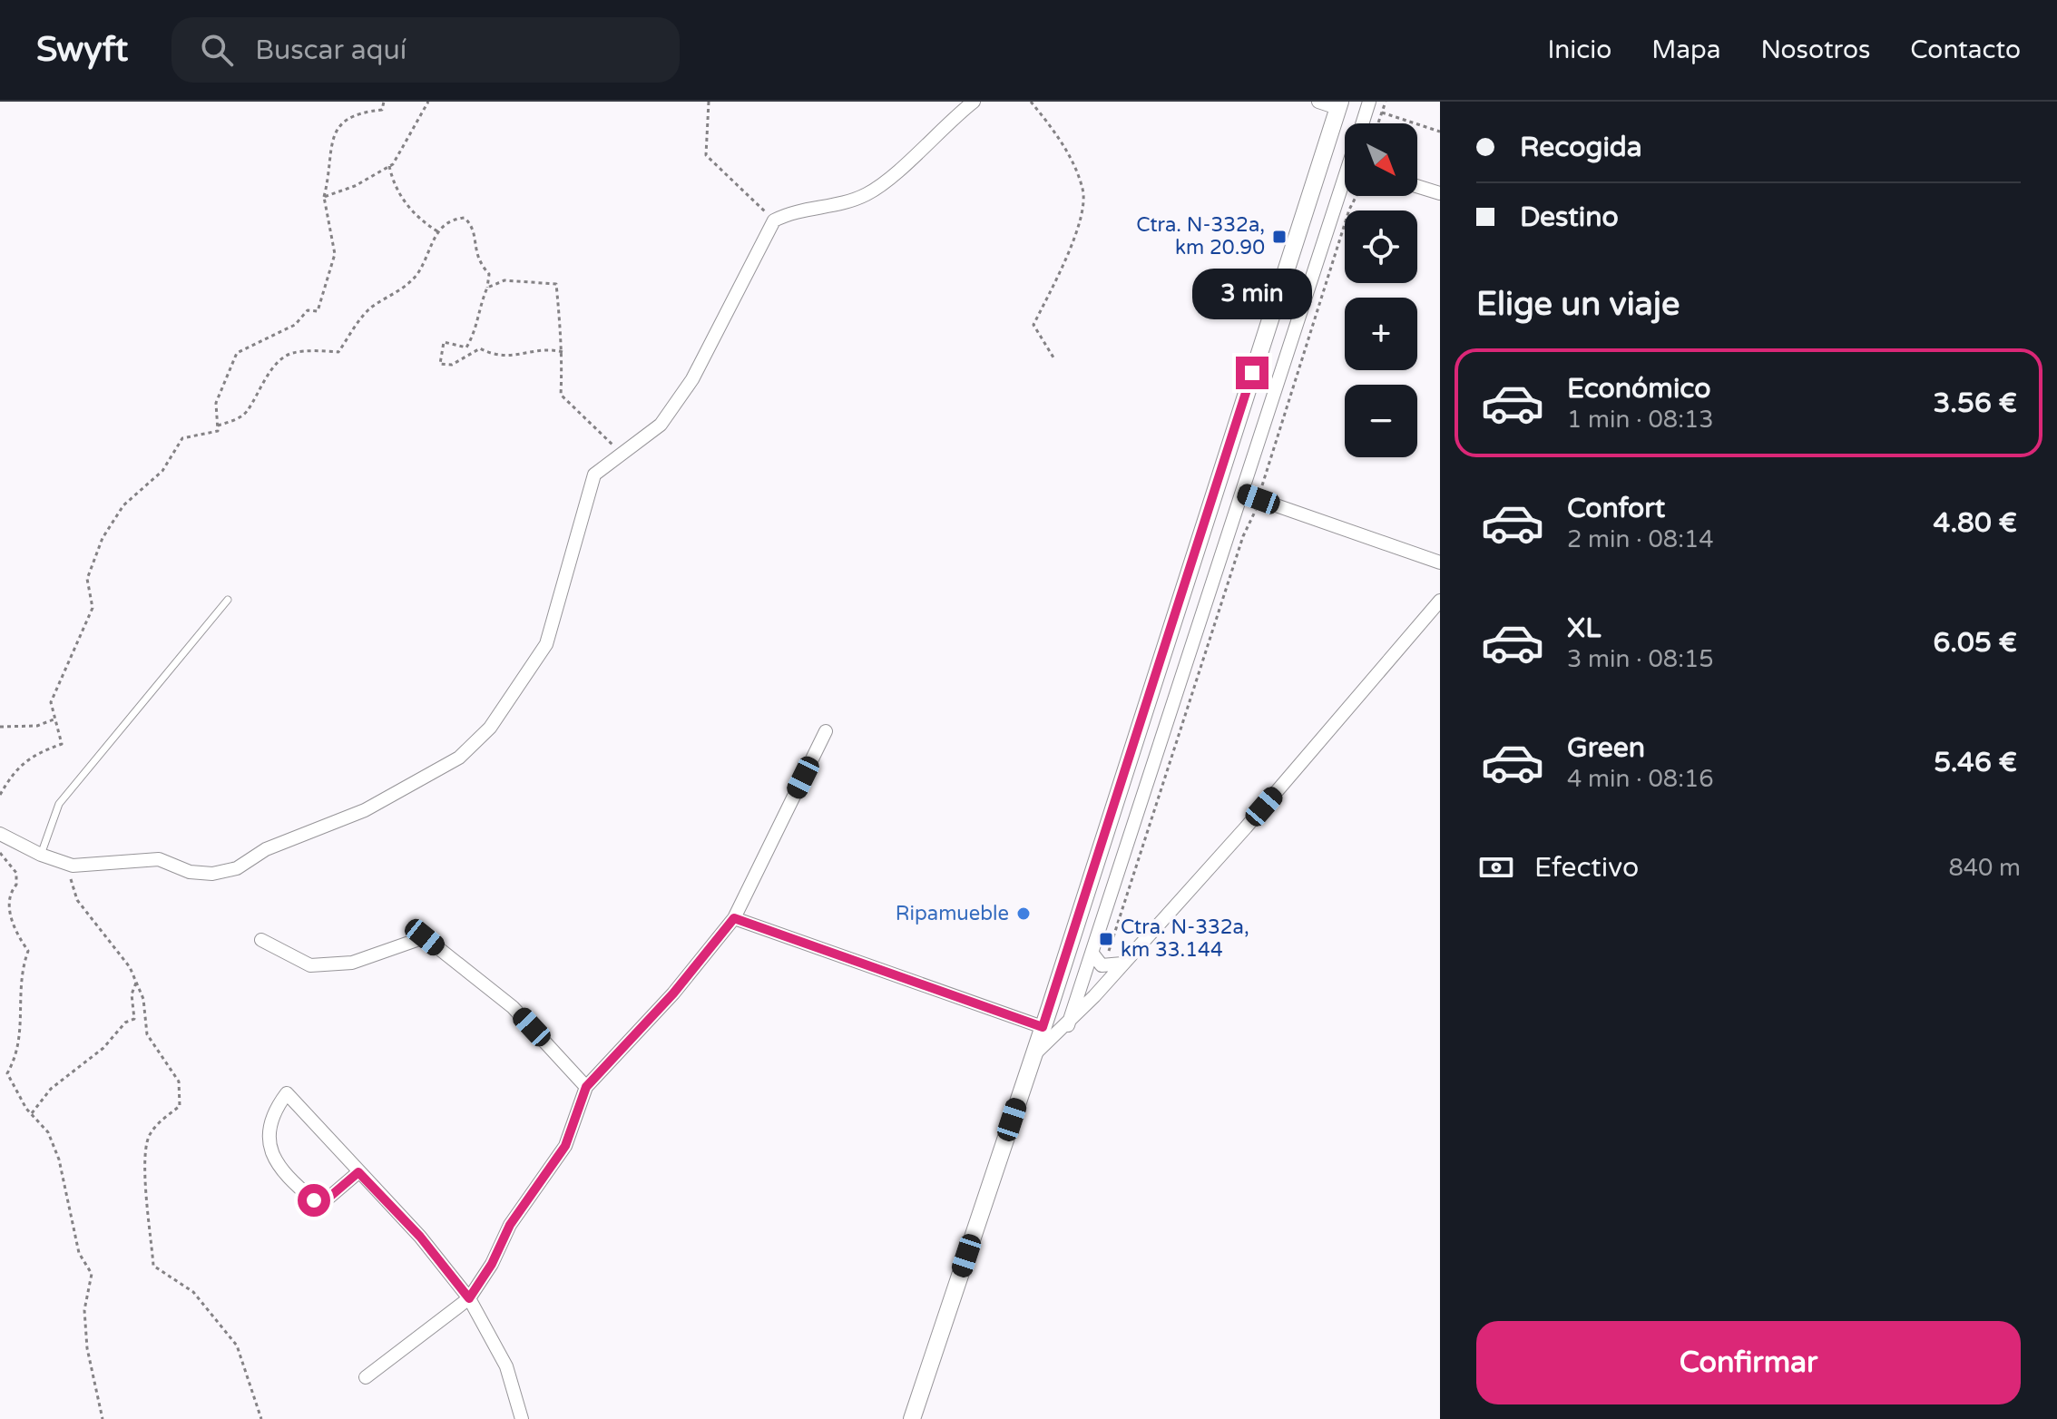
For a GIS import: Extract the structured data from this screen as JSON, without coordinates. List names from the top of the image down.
{
  "places": {
    "transit": ["Ctra. N-332a, km 20.90", "Ctra. N-332a, km 33.144"],
    "other": ["Ripamueble"]
  },
  "north": "bottom right",
  "page": {
    "header": "Swyft",
    "search": "Buscar aquí",
    "nav": [
      "Inicio",
      "Mapa",
      "Nosotros",
      "Contacto"
    ],
    "banner": ["Recogida", "Destino"],
    "map_buttons": ["+", "−"],
    "heading": "Elige un viaje",
    "bubble": "3 min",
    "list": [
      {
        "name": "Económico",
        "note": "1 min · 08:13",
        "value": "3.56 €"
      },
      {
        "name": "Confort",
        "note": "2 min · 08:14",
        "value": "4.80 €"
      },
      {
        "name": "XL",
        "note": "3 min · 08:15",
        "value": "6.05 €"
      },
      {
        "name": "Green",
        "note": "4 min · 08:16",
        "value": "5.46 €"
      }
    ],
    "pay": ["Efectivo", "840 m"],
    "buttons": "Confirmar"
  }
}
